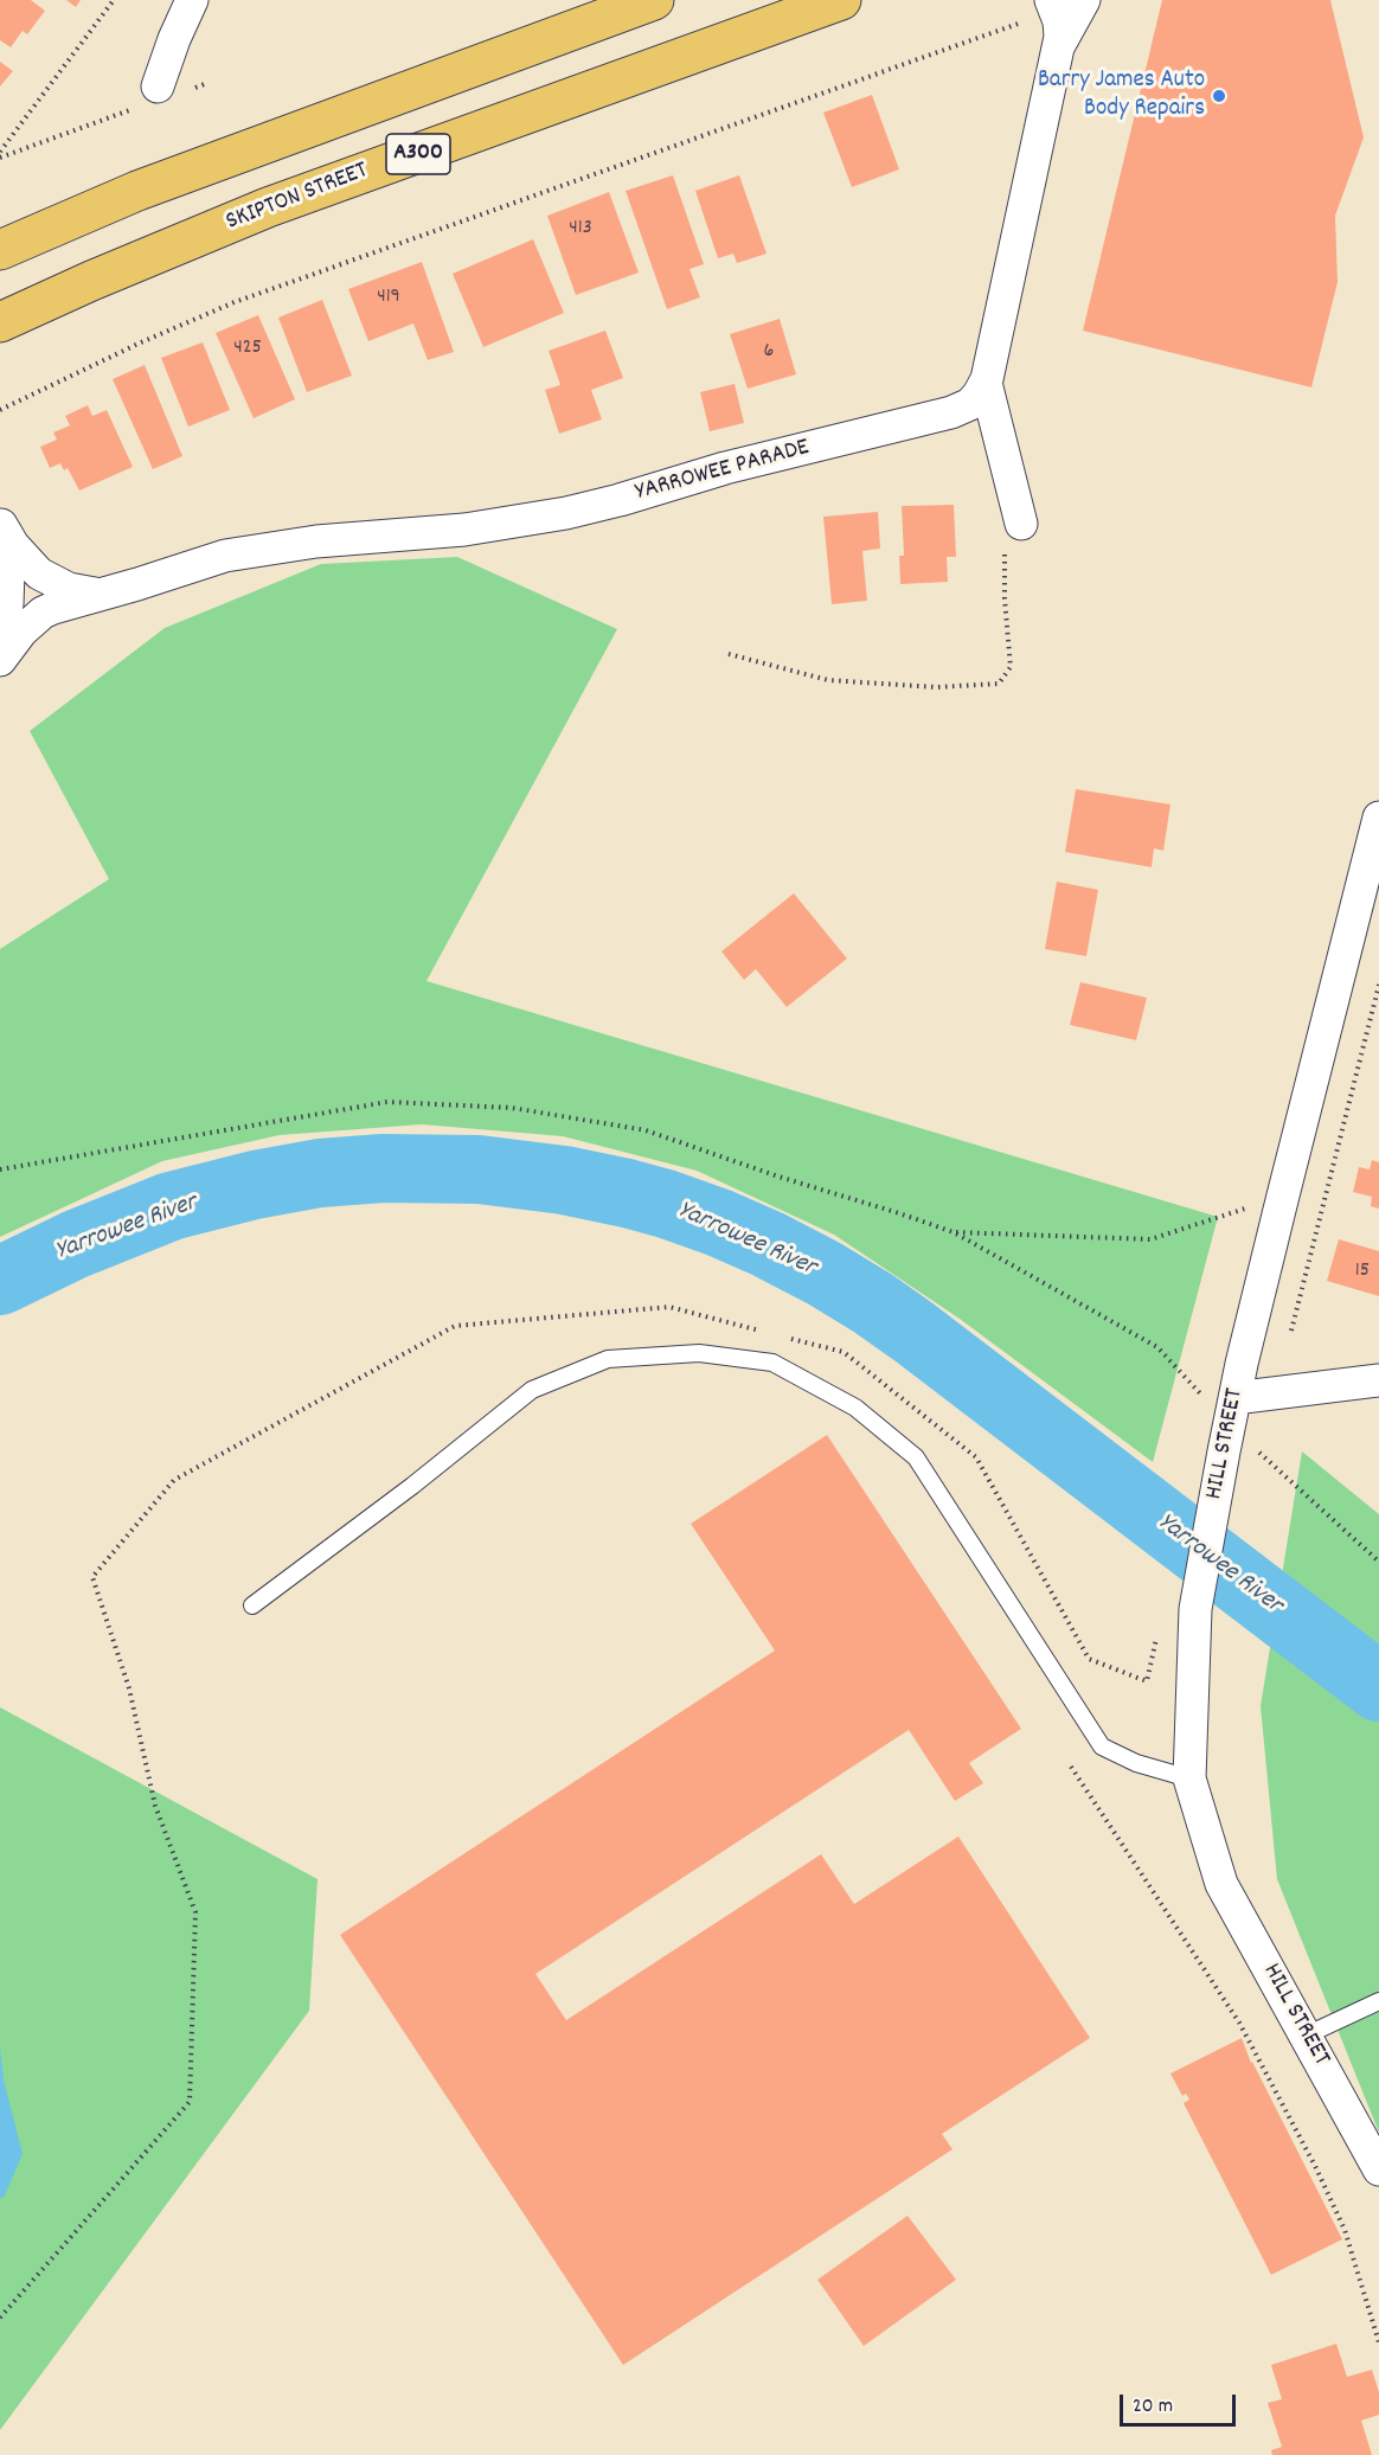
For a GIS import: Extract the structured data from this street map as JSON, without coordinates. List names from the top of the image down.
{
  "streets": {
    "highway": ["A300", "SKIPTON STREET"],
    "street": ["YARROWEE PARADE", "HILL STREET"]
  },
  "water": ["Yarrowee River"],
  "places": ["Barry James Auto Body Repairs"],
  "house_numbers": [
    "413",
    "419",
    "425",
    "6",
    "15"
  ],
  "scale_bar": "20 m"
}
